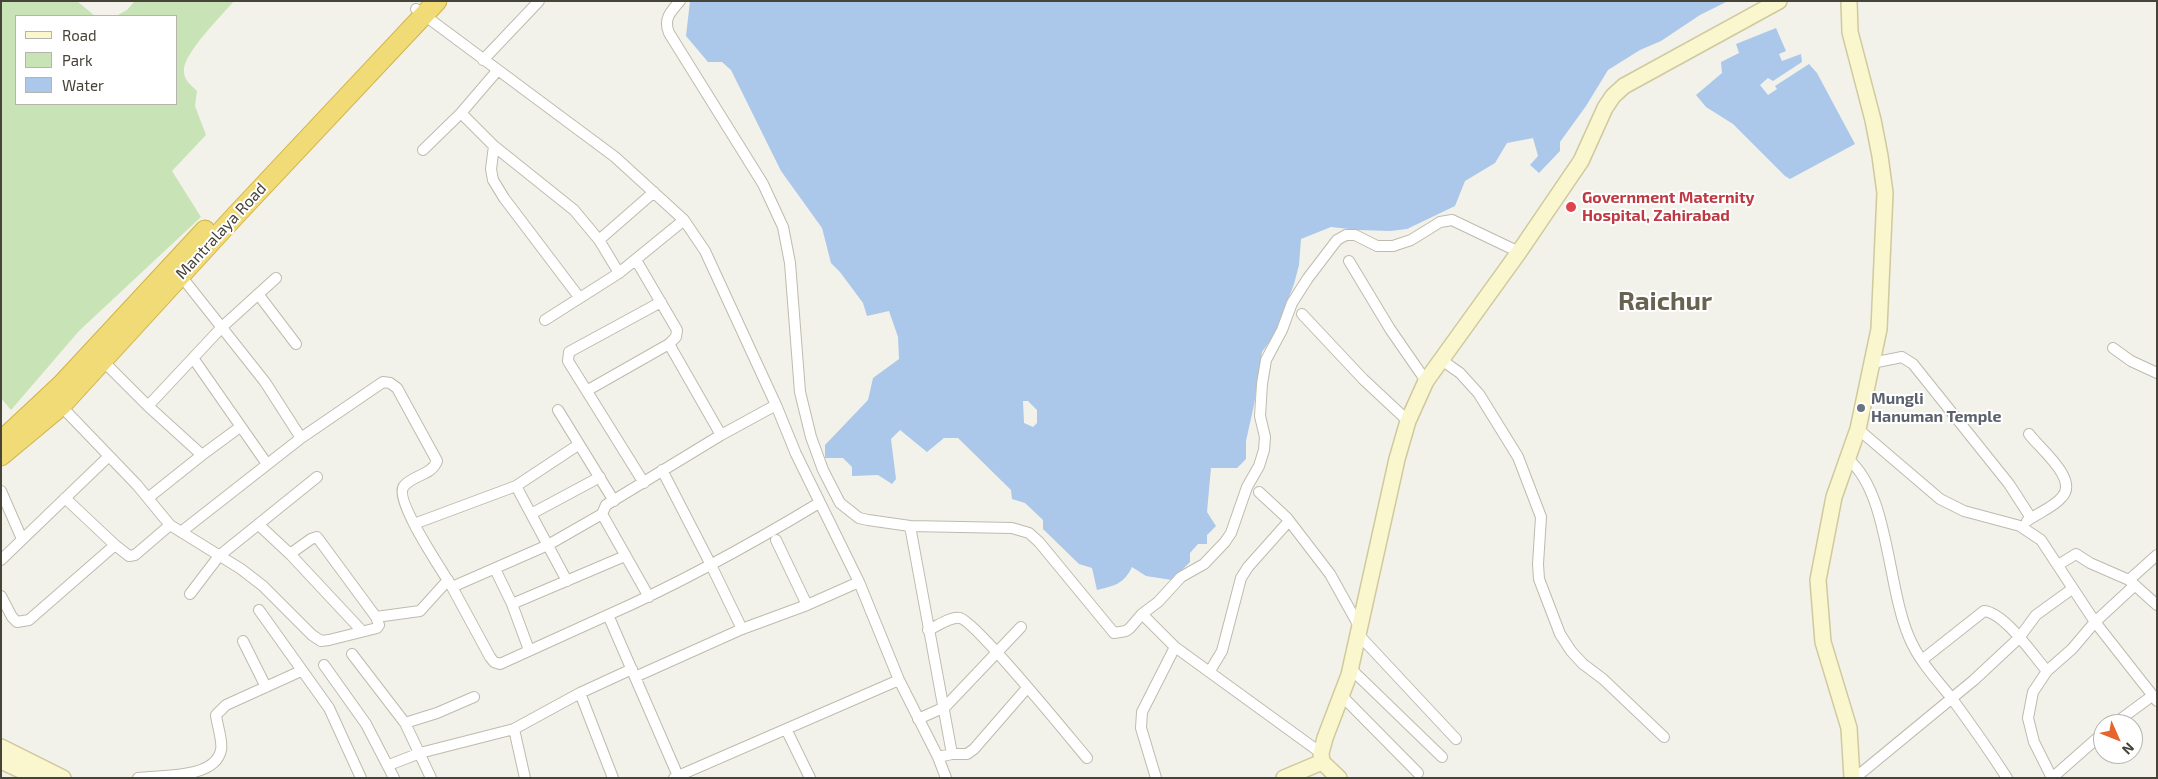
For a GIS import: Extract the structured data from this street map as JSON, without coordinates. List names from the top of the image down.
{
  "streets": {
    "highway": ["Mantralaya Road"]
  },
  "districts": ["Raichur"],
  "places": ["Government Maternity Hospital, Zahirabad", "Mungli Hanuman Temple"],
  "legend": ["Road", "Park", "Water"],
  "north": "bottom right"
}
